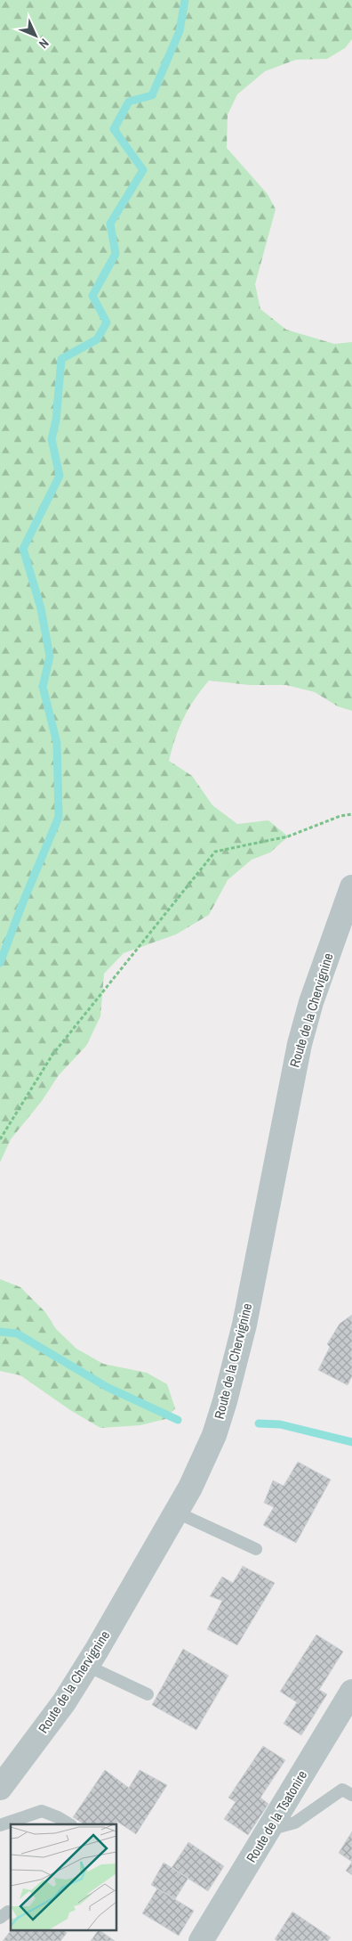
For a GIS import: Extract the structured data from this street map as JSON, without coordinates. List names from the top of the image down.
{
  "streets": {
    "street": ["Route de la Chervignine", "Route de la Tsatonire"]
  },
  "north": "bottom right"
}
